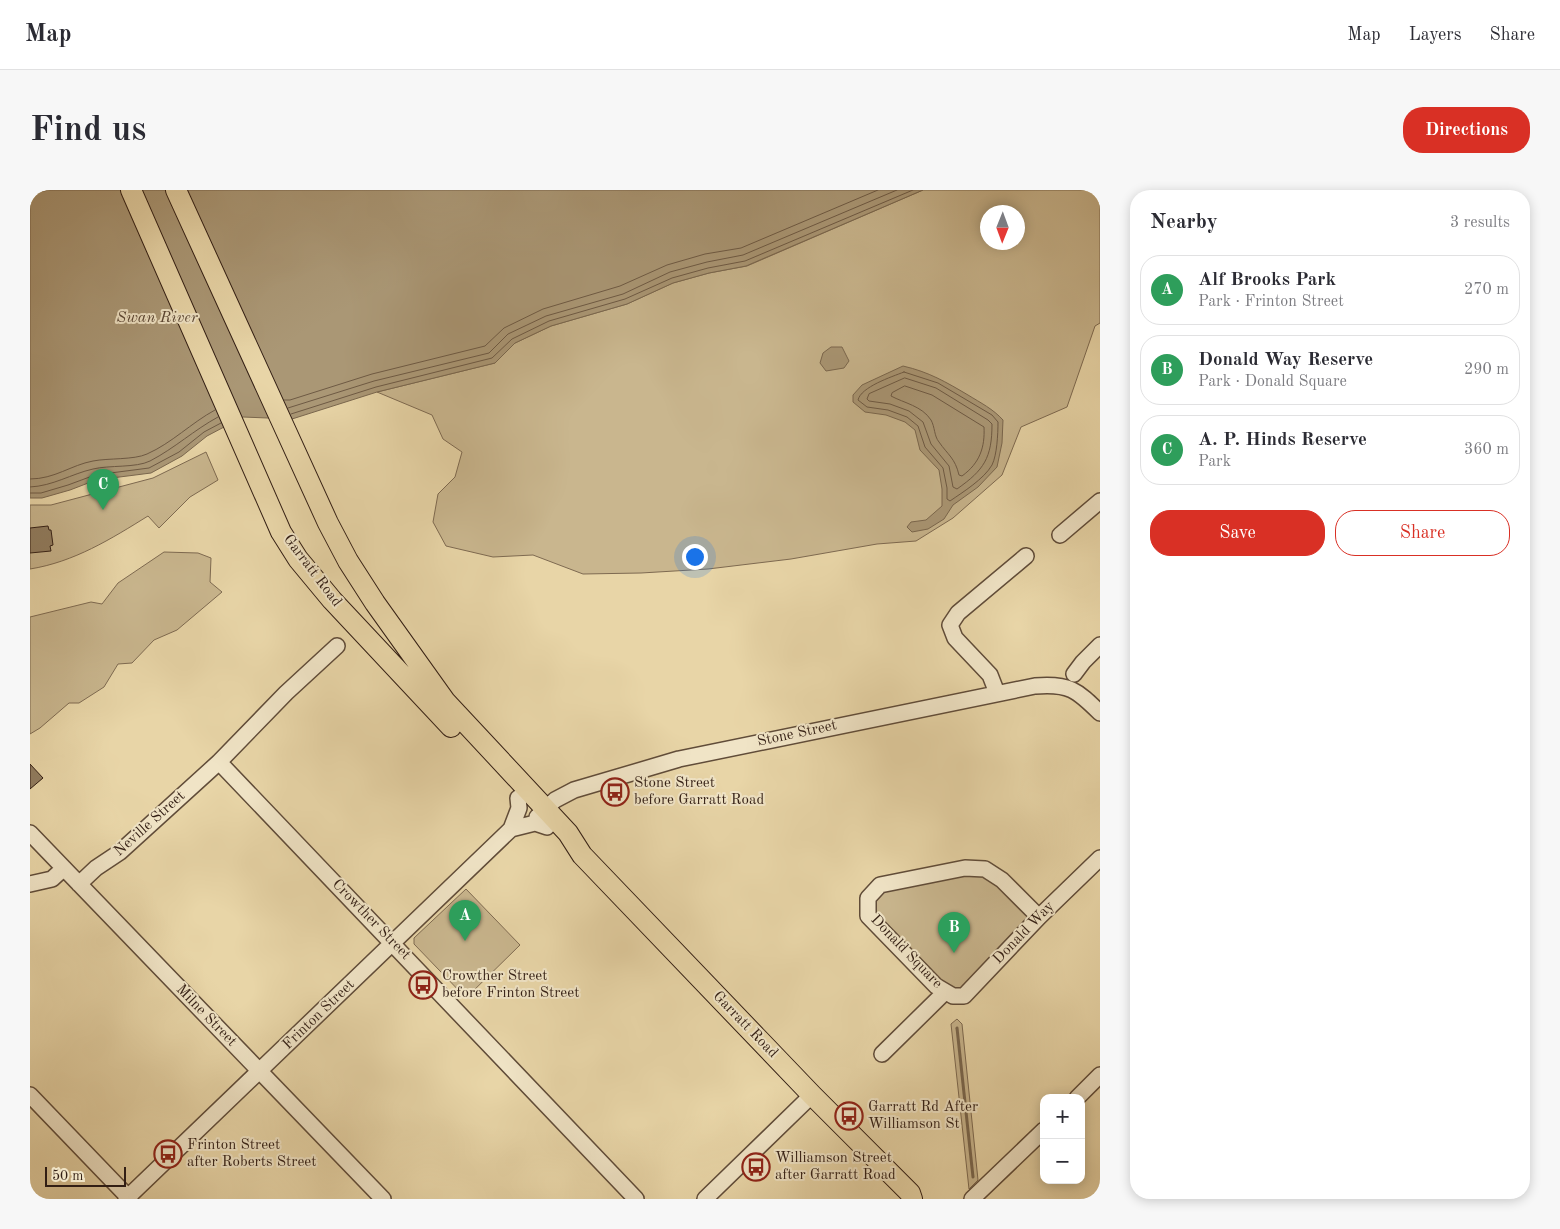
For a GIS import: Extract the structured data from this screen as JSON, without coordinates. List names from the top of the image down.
{
  "streets": {
    "main road": ["Garratt Road"],
    "street": [
      "Stone Street",
      "Neville Street",
      "Crowther Street",
      "Donald Way",
      "Donald Square",
      "Frinton Street",
      "Milne Street"
    ]
  },
  "crossings": [
    ["Garratt Road", "Stone Street"],
    ["Garratt Road", "Frinton Street"],
    ["Neville Street", "Crowther Street"],
    ["Neville Street", "Milne Street"],
    ["Crowther Street", "Frinton Street"],
    ["Donald Way", "Donald Square"],
    ["Frinton Street", "Milne Street"]
  ],
  "water": ["Swan River"],
  "places": {
    "bus stop": [
      "Stone Street before Garratt Road",
      "Crowther Street before Frinton Street",
      "Garratt Rd After Williamson St",
      "Frinton Street after Roberts Street",
      "Williamson Street after Garratt Road"
    ]
  },
  "scale_bar": "50 m",
  "north": "bottom",
  "page": {
    "header": "Map",
    "nav": ["Map", "Layers", "Share"],
    "buttons": [
      "Directions",
      ["Save", "Share"]
    ],
    "title": "Find us",
    "heading": ["Nearby", "3 results"],
    "list": [
      {
        "mark": "A",
        "name": "Alf Brooks Park",
        "note": "Park · Frinton Street",
        "value": "270 m"
      },
      {
        "mark": "B",
        "name": "Donald Way Reserve",
        "note": "Park · Donald Square",
        "value": "290 m"
      },
      {
        "mark": "C",
        "name": "A. P. Hinds Reserve",
        "note": "Park",
        "value": "360 m"
      }
    ],
    "pins": ["C", "A", "B"],
    "map_buttons": ["+", "−"],
    "scale": "50 m"
  }
}
